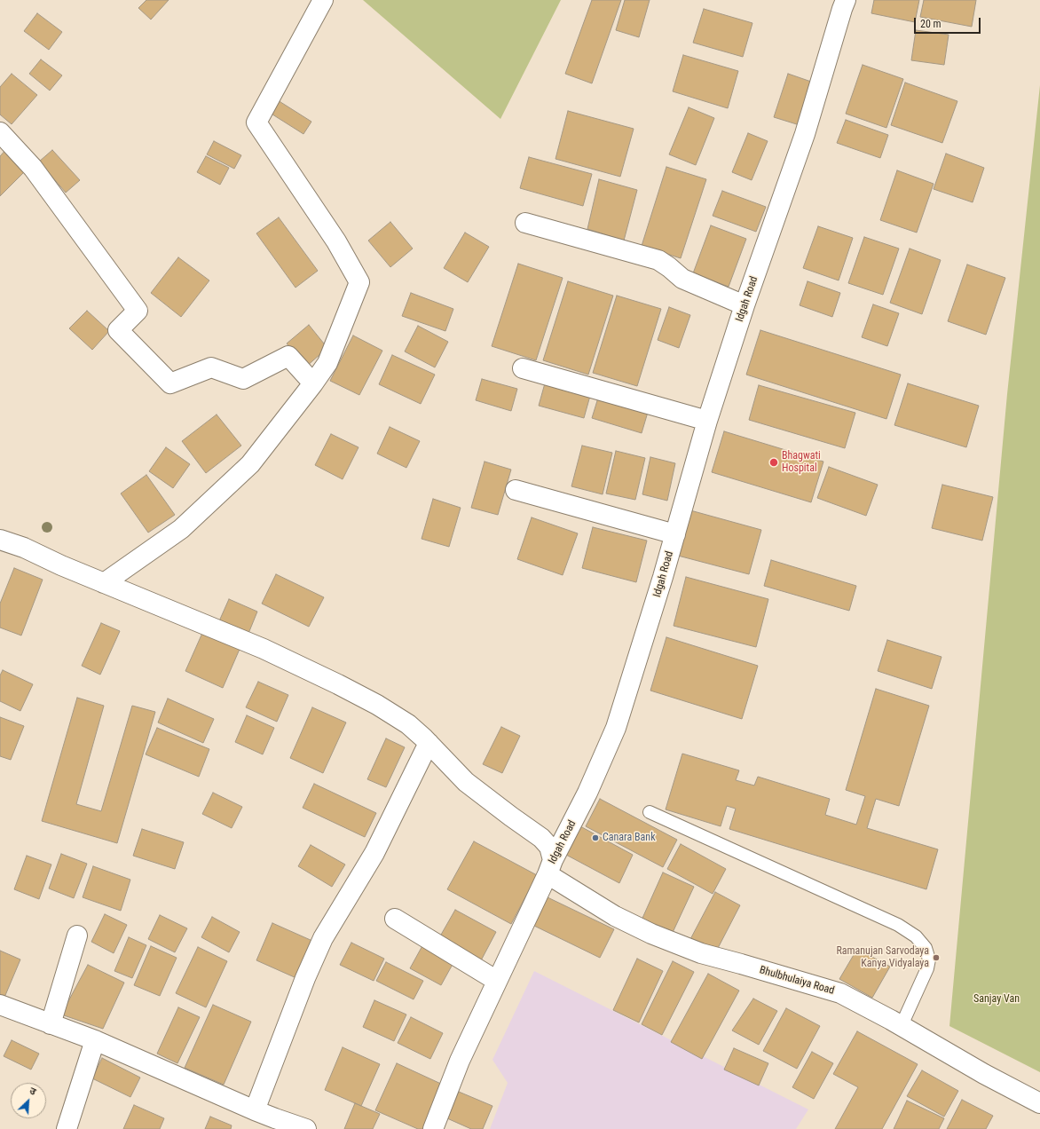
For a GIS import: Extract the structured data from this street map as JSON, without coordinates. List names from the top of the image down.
{
  "streets": {
    "street": ["Idgah Road", "Bhulbhulaiya Road"]
  },
  "crossings": [
    ["Idgah Road", "Bhulbhulaiya Road"]
  ],
  "parks": ["Sanjay Van"],
  "places": ["Bhagwati Hospital", "Canara Bank", "Ramanujan Sarvodaya Kanya Vidyalaya"],
  "scale_bar": "20 m",
  "north": "top right"
}
